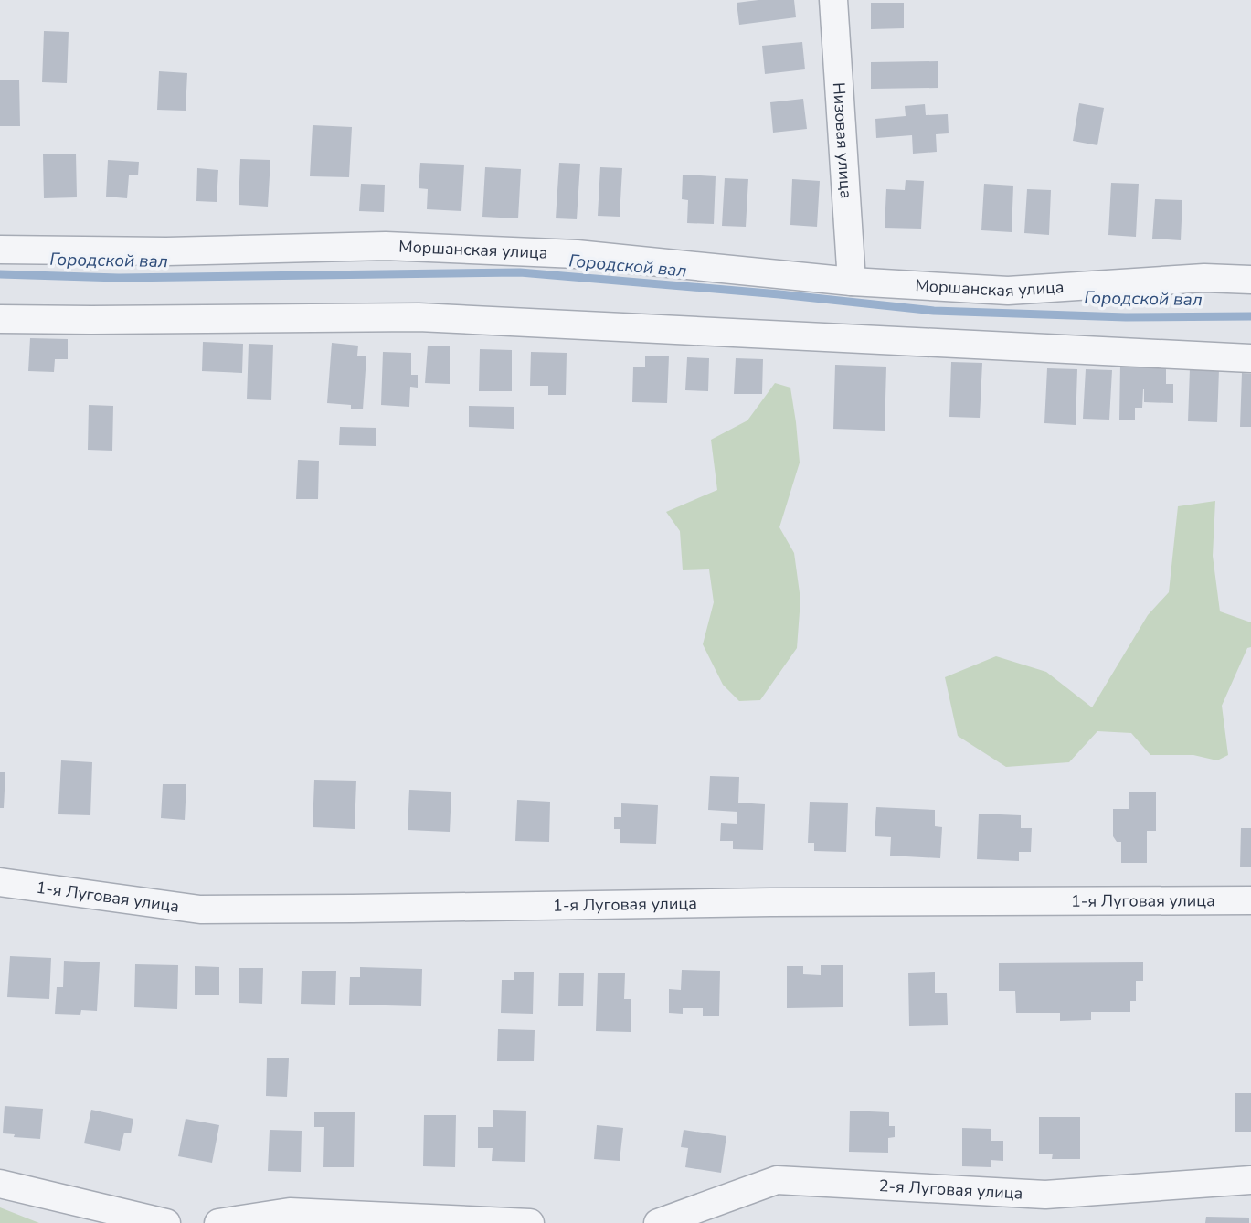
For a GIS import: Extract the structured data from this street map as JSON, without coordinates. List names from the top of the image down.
{
  "streets": {
    "street": [
      "Низовая улица",
      "Моршанская улица",
      "1-я Луговая улица",
      "2-я Луговая улица"
    ]
  },
  "crossings": [
    ["Низовая улица", "Моршанская улица"]
  ],
  "water": ["Городской вал"]
}
